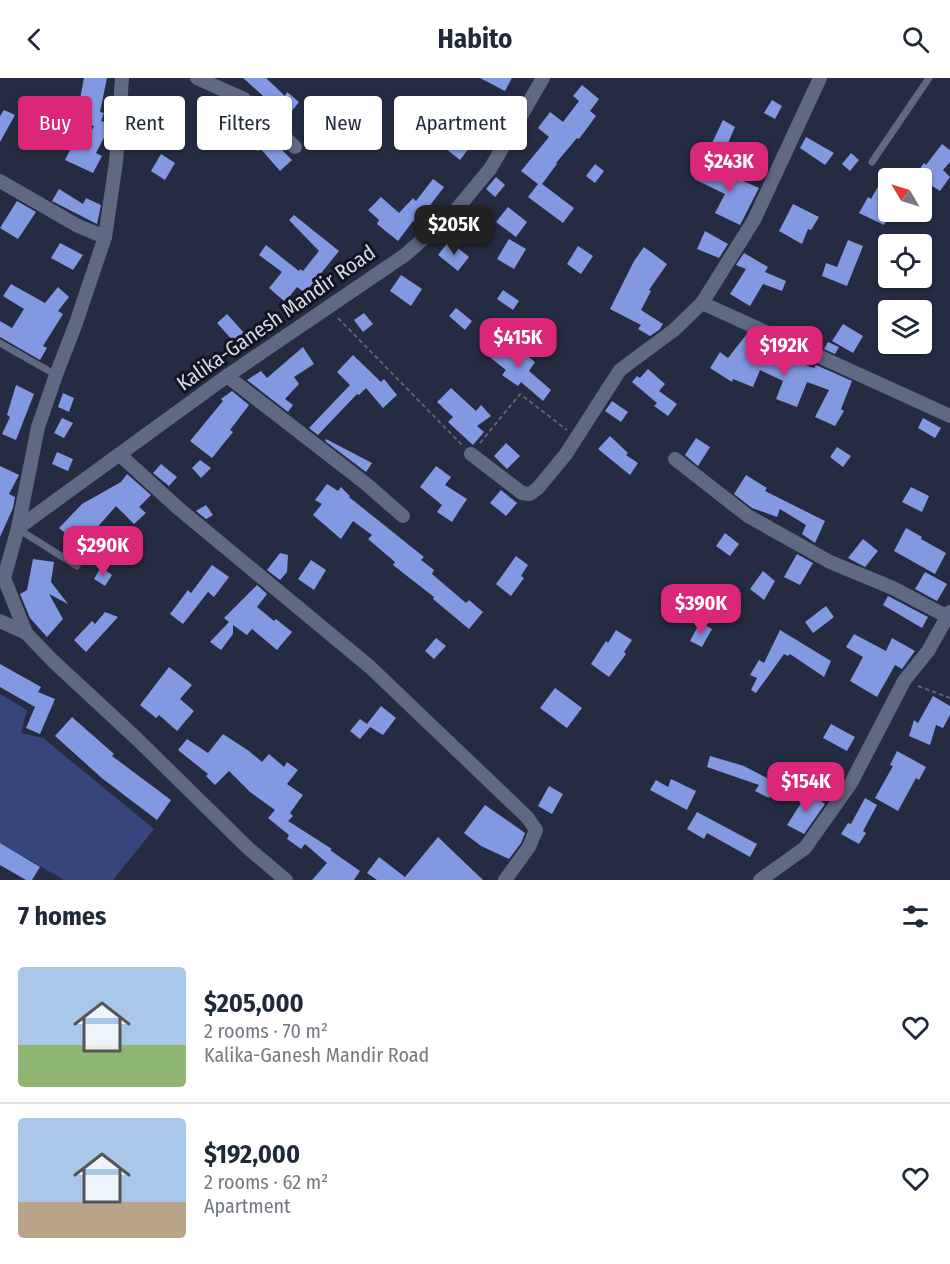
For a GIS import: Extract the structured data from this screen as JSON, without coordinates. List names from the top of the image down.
{
  "streets": {
    "street": ["Kalika-Ganesh Mandir Road"]
  },
  "north": "top left",
  "page": {
    "header": "Habito",
    "chip": [
      "Buy",
      "Rent",
      "Filters",
      "New",
      "Apartment"
    ],
    "price": [
      "$243K",
      "$205K",
      "$415K",
      "$192K",
      "$290K",
      "$390K",
      "$154K"
    ],
    "heading": "7 homes",
    "list": [
      {
        "name": "$205,000",
        "note": "2 rooms · 70 m² · Kalika-Ganesh Mandir Road"
      },
      {
        "name": "$192,000",
        "note": "2 rooms · 62 m² · Apartment"
      }
    ]
  }
}
